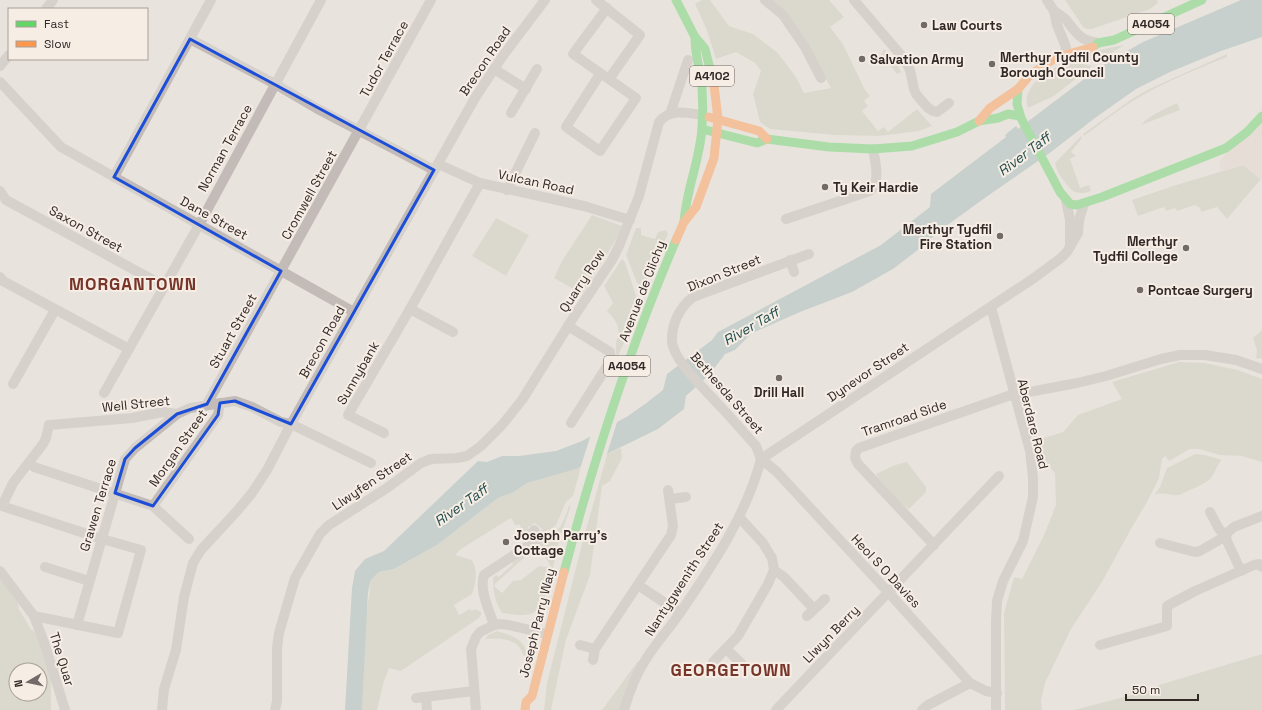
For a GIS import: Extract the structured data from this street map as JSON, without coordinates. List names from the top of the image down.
{
  "streets": {
    "main road": [
      "A4054",
      "A4102",
      "Avenue de Clichy",
      "Joseph Parry Way"
    ],
    "street": [
      "Tudor Terrace",
      "Brecon Road",
      "Norman Terrace",
      "Vulcan Road",
      "Cromwell Street",
      "Dane Street",
      "Saxon Street",
      "Dixon Street",
      "Quarry Row",
      "Stuart Street",
      "Dynevor Street",
      "Sunnybank",
      "Bethesda Street",
      "Well Street",
      "Tramroad Side",
      "Aberdare Road",
      "Morgan Street",
      "Llwyfen Street",
      "Grawen Terrace",
      "Heol S O Davies",
      "Nantygwenith Street",
      "Llwyn Berry",
      "The Quar"
    ]
  },
  "crossings": [
    ["A4054", "A4102"],
    ["A4054", "Avenue de Clichy"],
    ["Tudor Terrace", "Vulcan Road"],
    ["Tudor Terrace", "Cromwell Street"],
    ["Brecon Road", "Vulcan Road"],
    ["Brecon Road", "Dane Street"],
    ["Brecon Road", "Well Street"],
    ["Norman Terrace", "Vulcan Road"],
    ["Norman Terrace", "Dane Street"],
    ["Norman Terrace", "Saxon Street"],
    ["Vulcan Road", "Cromwell Street"],
    ["Vulcan Road", "Quarry Row"],
    ["Vulcan Road", "Sunnybank"],
    ["Cromwell Street", "Dane Street"],
    ["Cromwell Street", "Stuart Street"],
    ["Dane Street", "Stuart Street"],
    ["Dixon Street", "Bethesda Street"],
    ["Quarry Row", "Llwyfen Street"],
    ["Avenue de Clichy", "Joseph Parry Way"],
    ["Stuart Street", "Well Street"],
    ["Dynevor Street", "Bethesda Street"],
    ["Dynevor Street", "Aberdare Road"],
    ["Dynevor Street", "Heol S O Davies"],
    ["Dynevor Street", "Nantygwenith Street"],
    ["Bethesda Street", "Heol S O Davies"],
    ["Bethesda Street", "Nantygwenith Street"],
    ["Well Street", "Morgan Street"],
    ["Well Street", "Grawen Terrace"],
    ["Tramroad Side", "Aberdare Road"],
    ["Tramroad Side", "Llwyn Berry"],
    ["Aberdare Road", "Heol S O Davies"],
    ["Heol S O Davies", "Nantygwenith Street"],
    ["Heol S O Davies", "Llwyn Berry"]
  ],
  "districts": ["MORGANTOWN", "GEORGETOWN"],
  "water": ["River Taff"],
  "places": [
    "Law Courts",
    "Salvation Army",
    "Merthyr Tydfil County Borough Council",
    "Ty Keir Hardie",
    "Merthyr Tydfil Fire Station",
    "Merthyr Tydfil College",
    "Pontcae Surgery",
    "Drill Hall",
    "Joseph Parry's Cottage"
  ],
  "legend": ["Fast", "Slow"],
  "scale_bar": "50 m",
  "north": "left"
}
